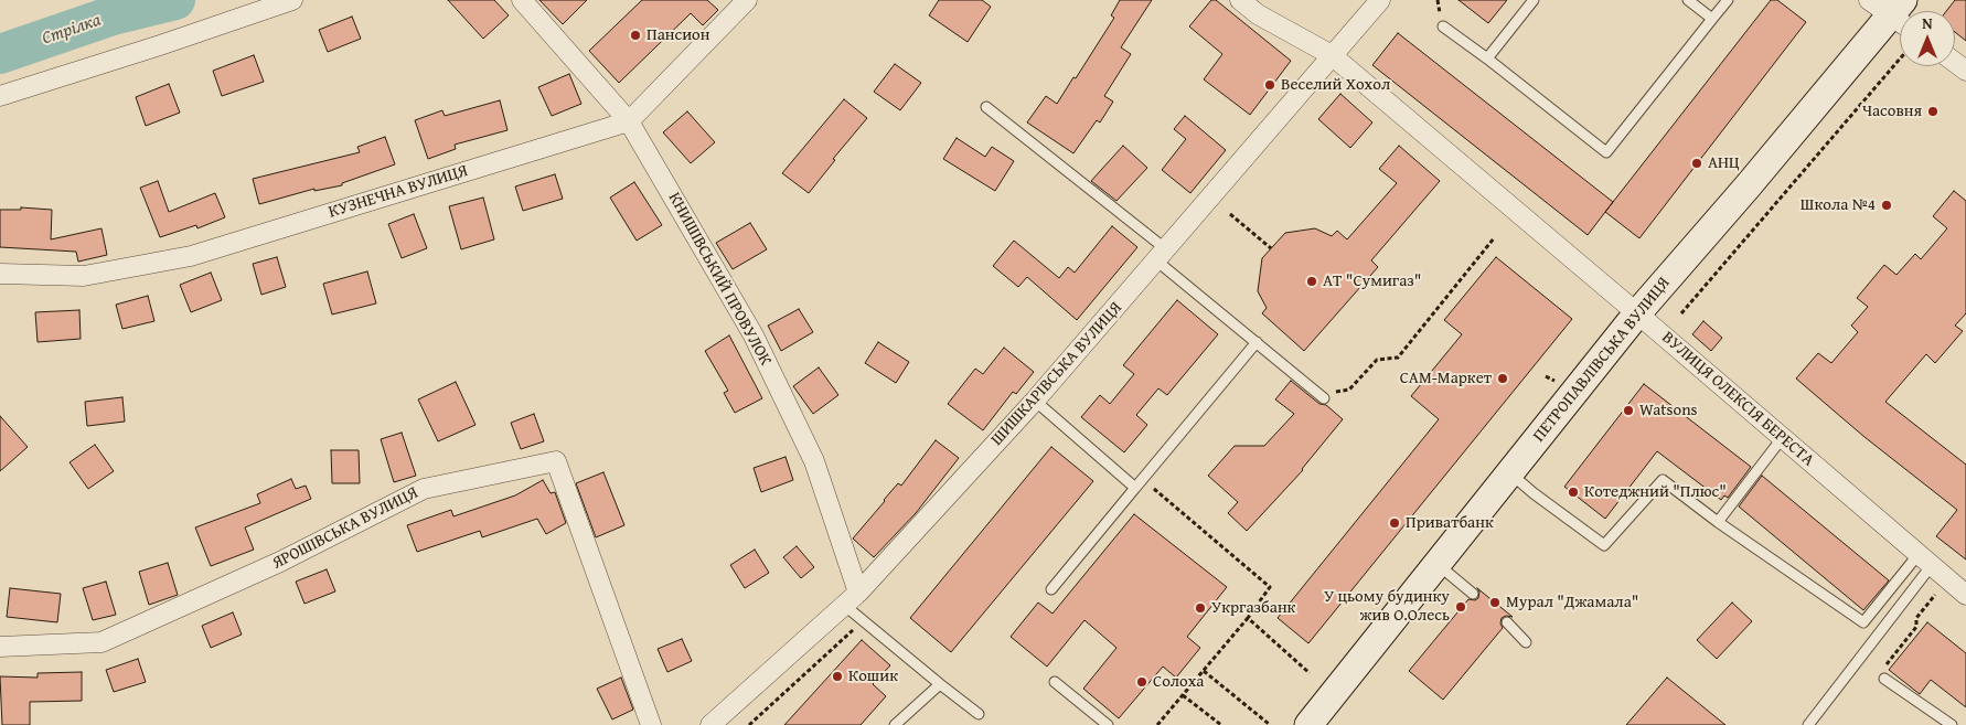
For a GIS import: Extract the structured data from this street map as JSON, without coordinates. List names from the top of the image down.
{
  "streets": {
    "main road": ["ПЕТРОПАВЛІВСЬКА ВУЛИЦЯ"],
    "street": [
      "КУЗНЕЧНА ВУЛИЦЯ",
      "КНИШІВСЬКИЙ ПРОВУЛОК",
      "ШИШКАРІВСЬКА ВУЛИЦЯ",
      "ВУЛИЦЯ ОЛЕКСІЯ БЕРЕСТА",
      "ЯРОШІВСЬКА ВУЛИЦЯ"
    ]
  },
  "crossings": [
    ["КУЗНЕЧНА ВУЛИЦЯ", "КНИШІВСЬКИЙ ПРОВУЛОК"],
    ["КНИШІВСЬКИЙ ПРОВУЛОК", "ШИШКАРІВСЬКА ВУЛИЦЯ"],
    ["ПЕТРОПАВЛІВСЬКА ВУЛИЦЯ", "ВУЛИЦЯ ОЛЕКСІЯ БЕРЕСТА"],
    ["ШИШКАРІВСЬКА ВУЛИЦЯ", "ВУЛИЦЯ ОЛЕКСІЯ БЕРЕСТА"]
  ],
  "water": ["Стрілка"],
  "places": [
    "Пансион",
    "Веселий Хохол",
    "Часовня",
    "АНЦ",
    "Школа №4",
    "АТ \"Сумигаз\"",
    "САМ-Маркет",
    "Watsons",
    "Котеджний \"Плюс\"",
    "Приватбанк",
    "Мурал \"Джамала\"",
    "У цьому будинку жив О.Олесь",
    "Укргазбанк",
    "Кошик",
    "Солоха"
  ],
  "north": "top"
}
